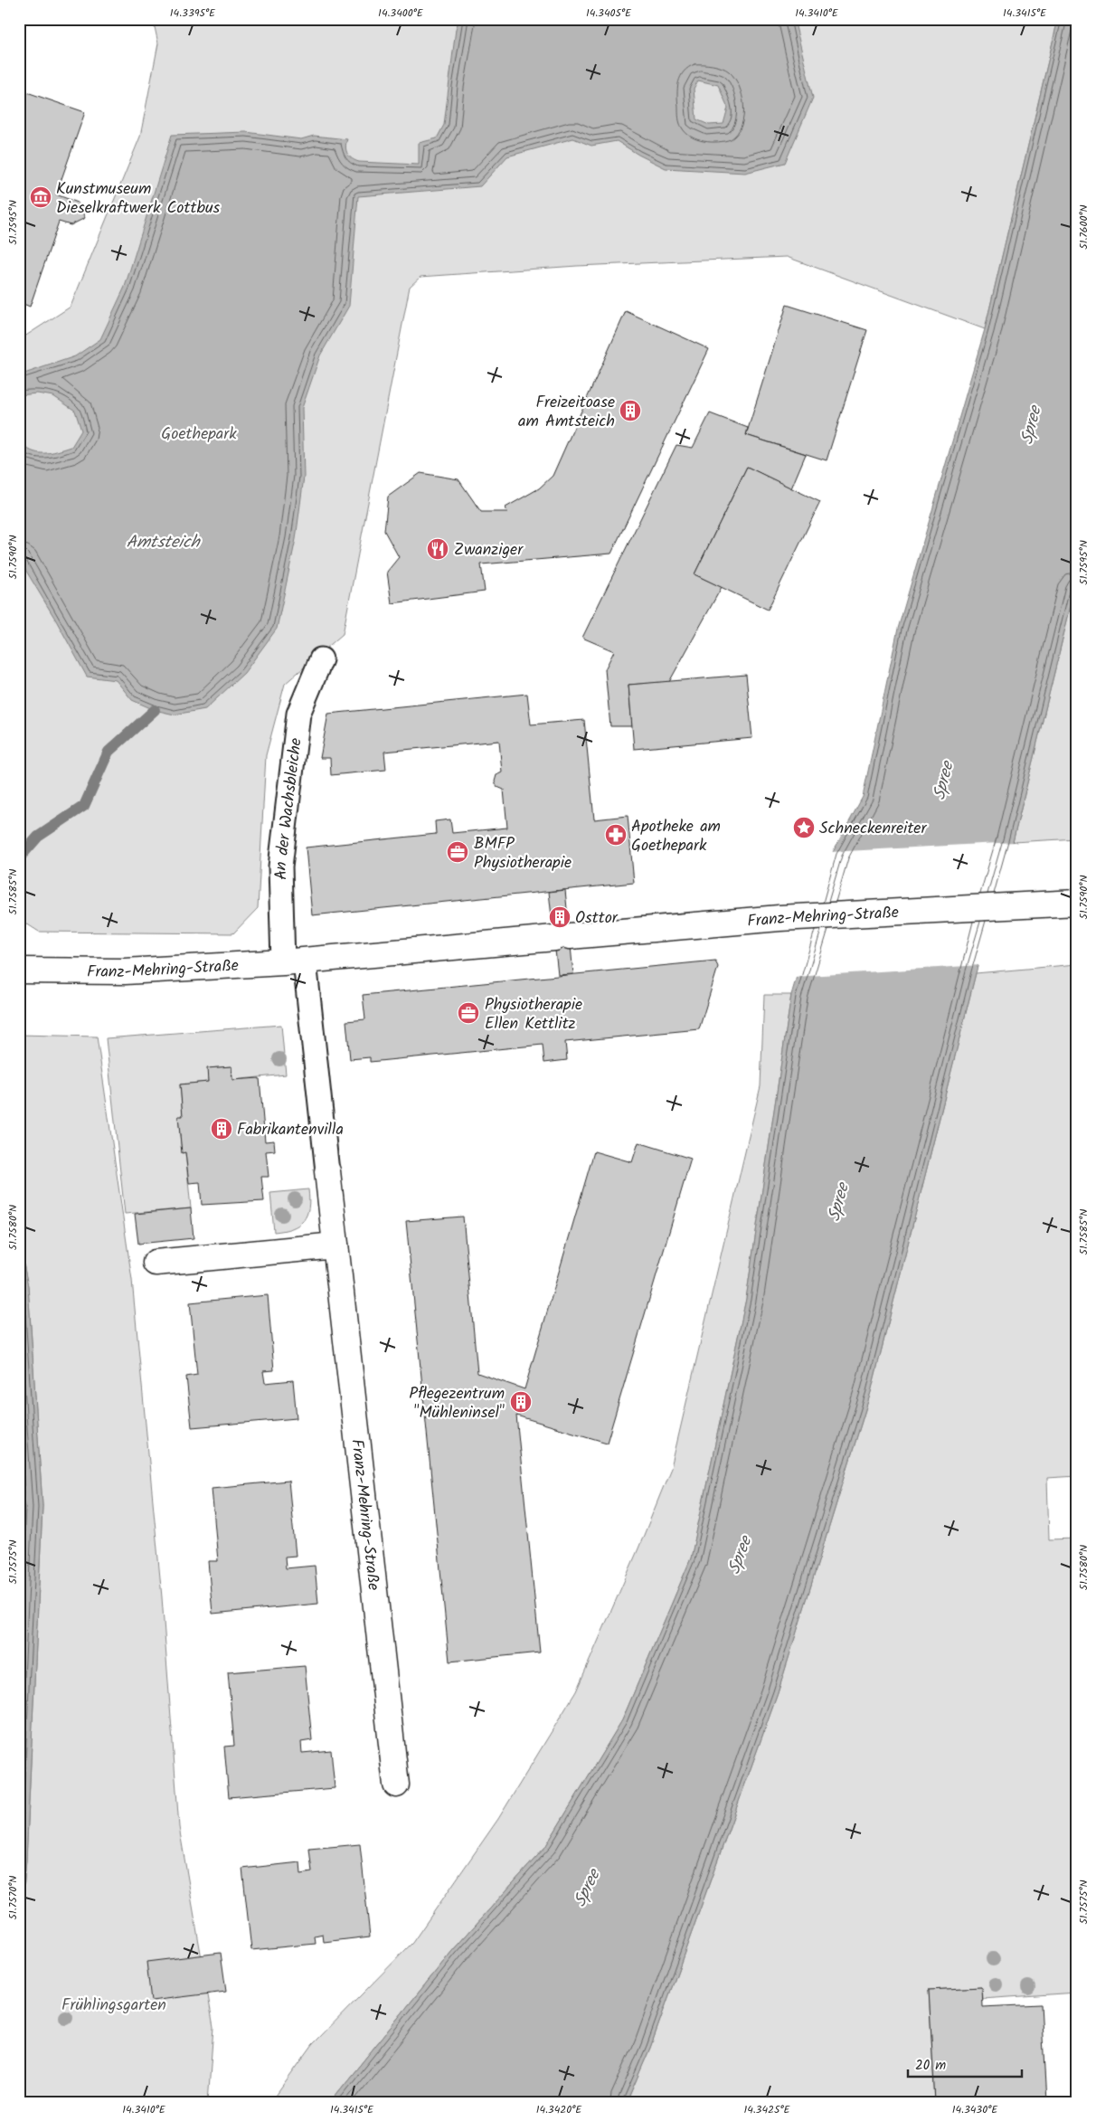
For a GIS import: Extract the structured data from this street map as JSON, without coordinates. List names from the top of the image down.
{
  "streets": {
    "main road": ["Franz-Mehring-Straße"],
    "lane": ["An der Wachsbleiche"]
  },
  "crossings": [
    ["An der Wachsbleiche", "Franz-Mehring-Straße"]
  ],
  "water": ["Spree", "Amtsteich"],
  "parks": ["Goethepark", "Frühlingsgarten"],
  "places": {
    "museum": ["Kunstmuseum Dieselkraftwerk Cottbus"],
    "building": [
      "Freizeitoase am Amtsteich",
      "Osttor",
      "Fabrikantenvilla",
      "Pflegezentrum \"Mühleninsel\""
    ],
    "restaurant": ["Zwanziger"],
    "place": ["Schneckenreiter"],
    "pharmacy": ["Apotheke am Goethepark"],
    "office": ["BMFP Physiotherapie", "Physiotherapie Ellen Kettlitz"]
  },
  "scale_bar": "20 m",
  "coordinates": [
    "14.3395°E",
    "14.3400°E",
    "14.3405°E",
    "14.3410°E",
    "14.3415°E",
    "51.7595°N",
    "51.7600°N",
    "51.7590°N",
    "51.7585°N",
    "51.7580°N",
    "51.7575°N",
    "51.7570°N",
    "14.3420°E",
    "14.3425°E",
    "14.3430°E"
  ]
}
